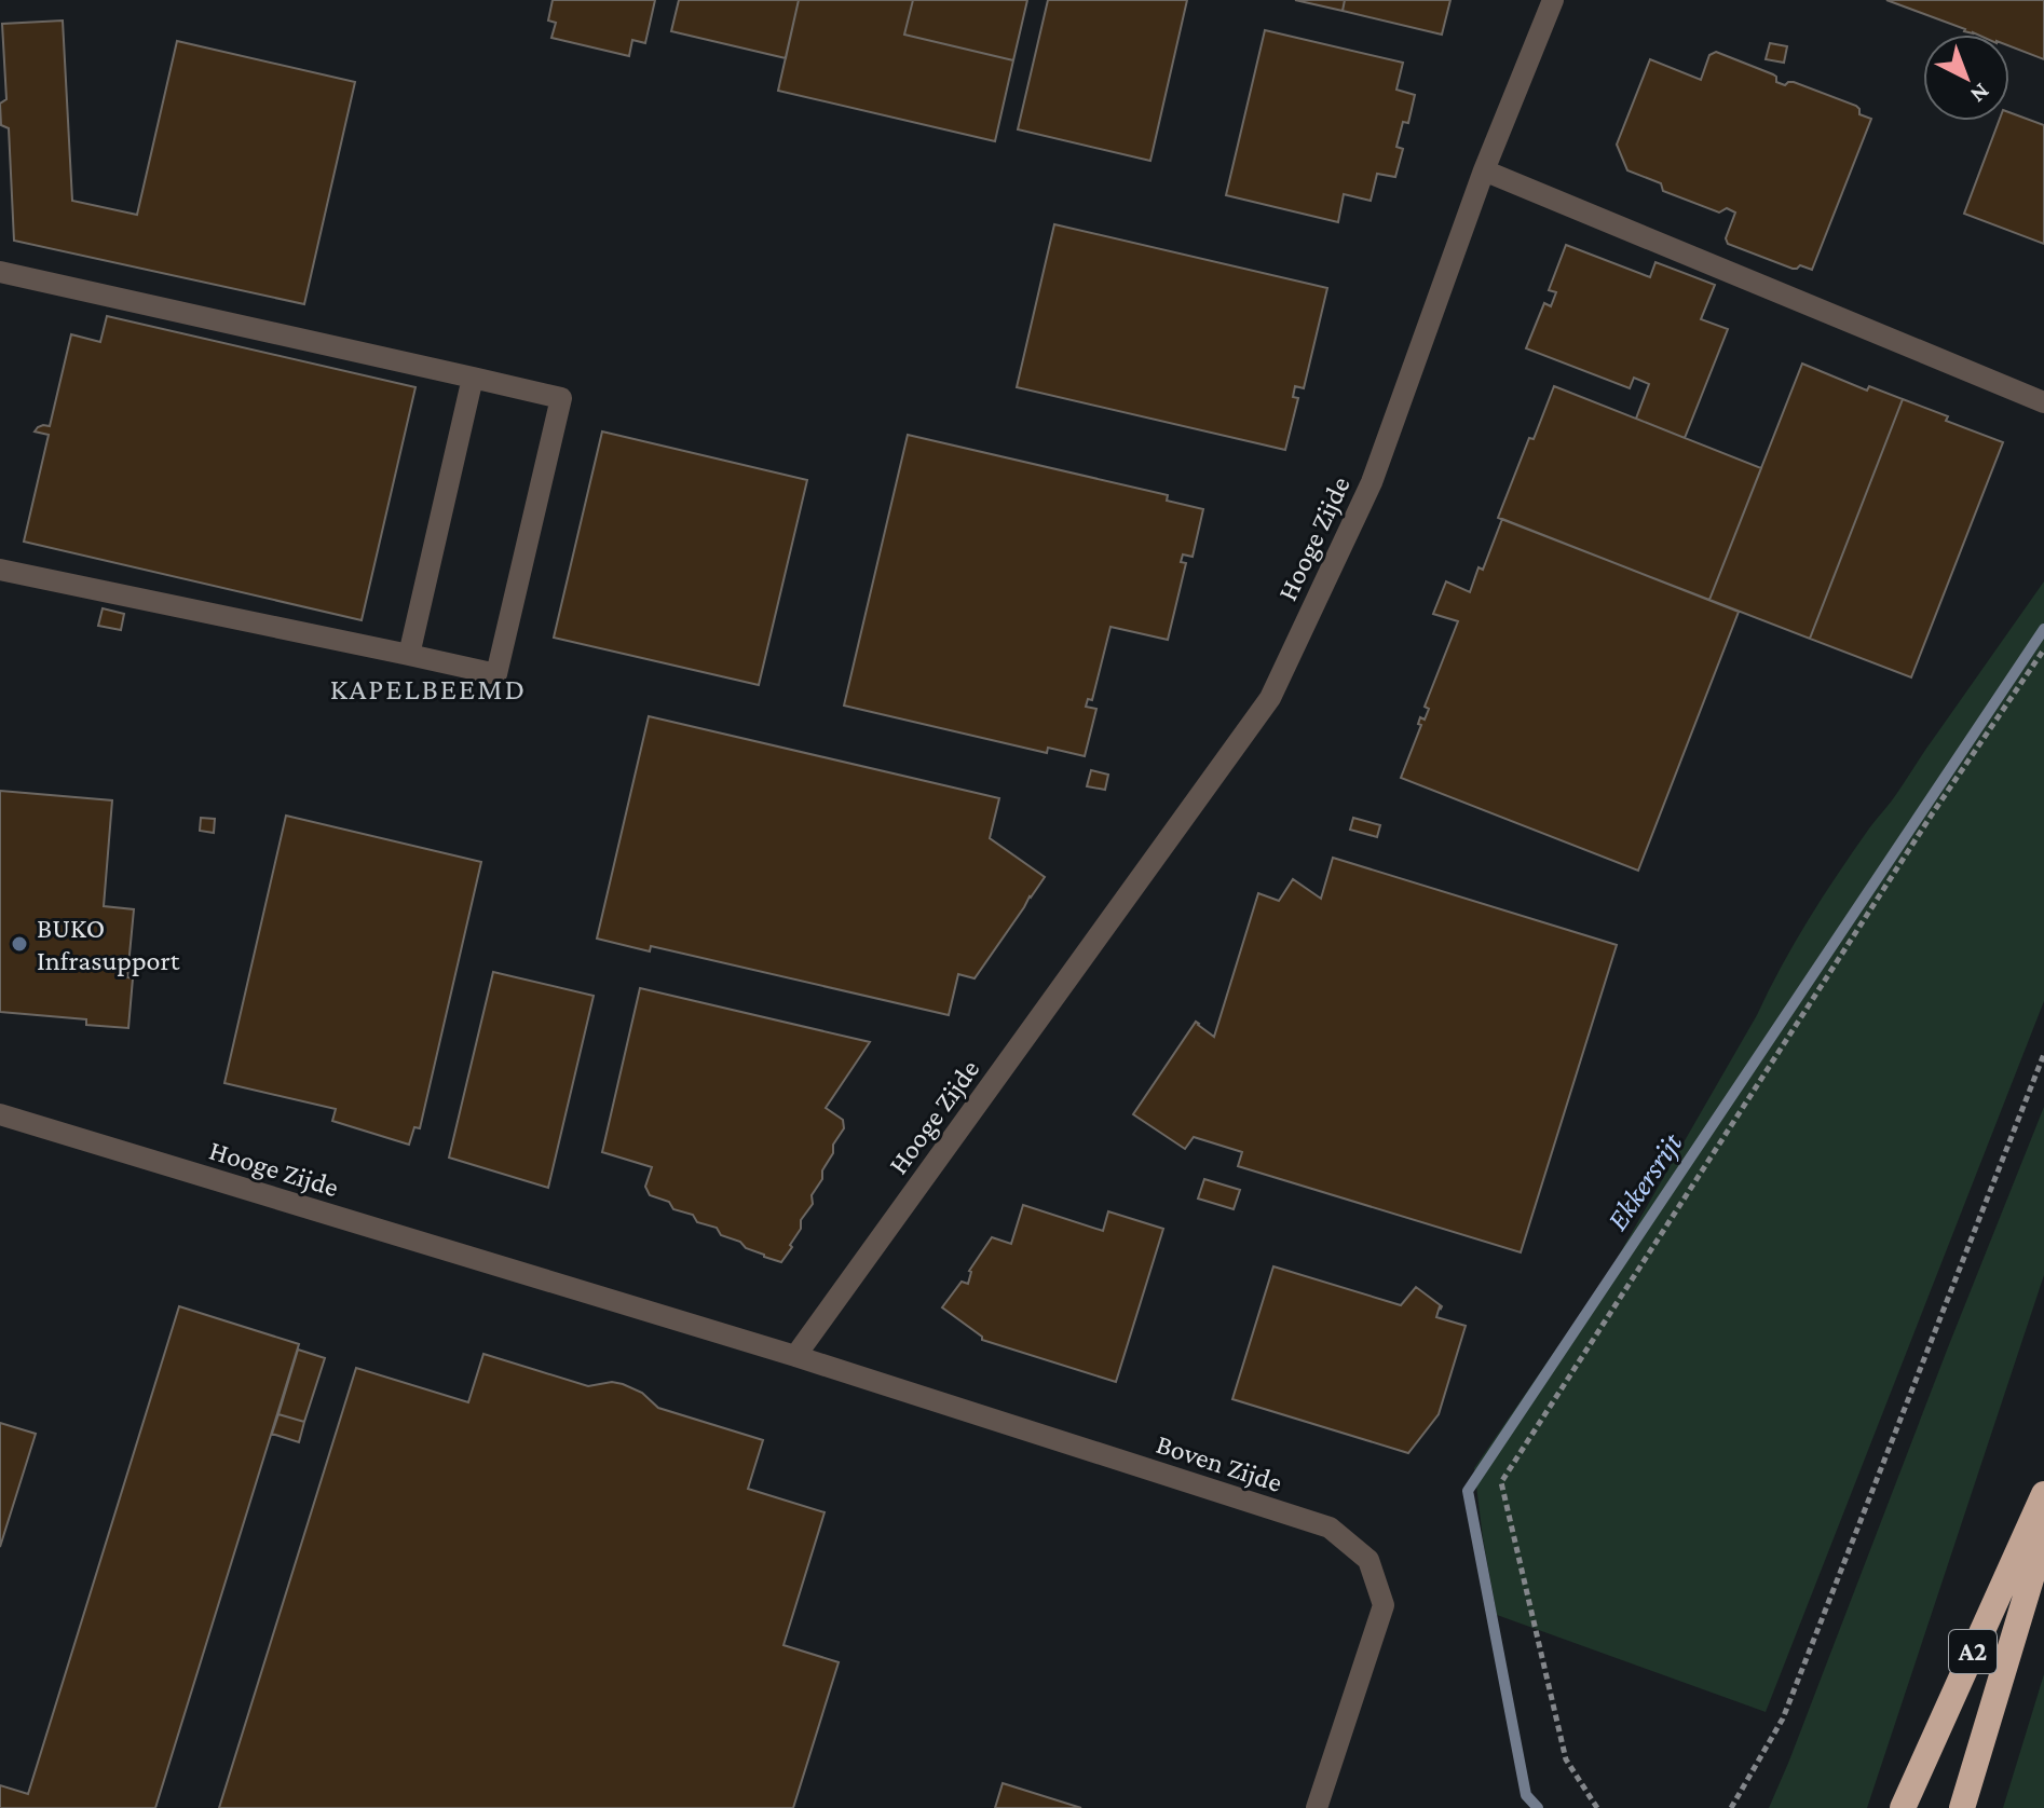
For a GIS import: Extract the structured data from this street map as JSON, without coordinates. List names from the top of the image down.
{
  "streets": {
    "highway": ["A2"],
    "street": ["Hooge Zijde", "Boven Zijde"]
  },
  "crossings": [
    ["Hooge Zijde", "Boven Zijde"]
  ],
  "districts": ["KAPELBEEMD"],
  "water": ["Ekkersrijt"],
  "places": ["BUKO Infrasupport"],
  "north": "bottom right"
}
